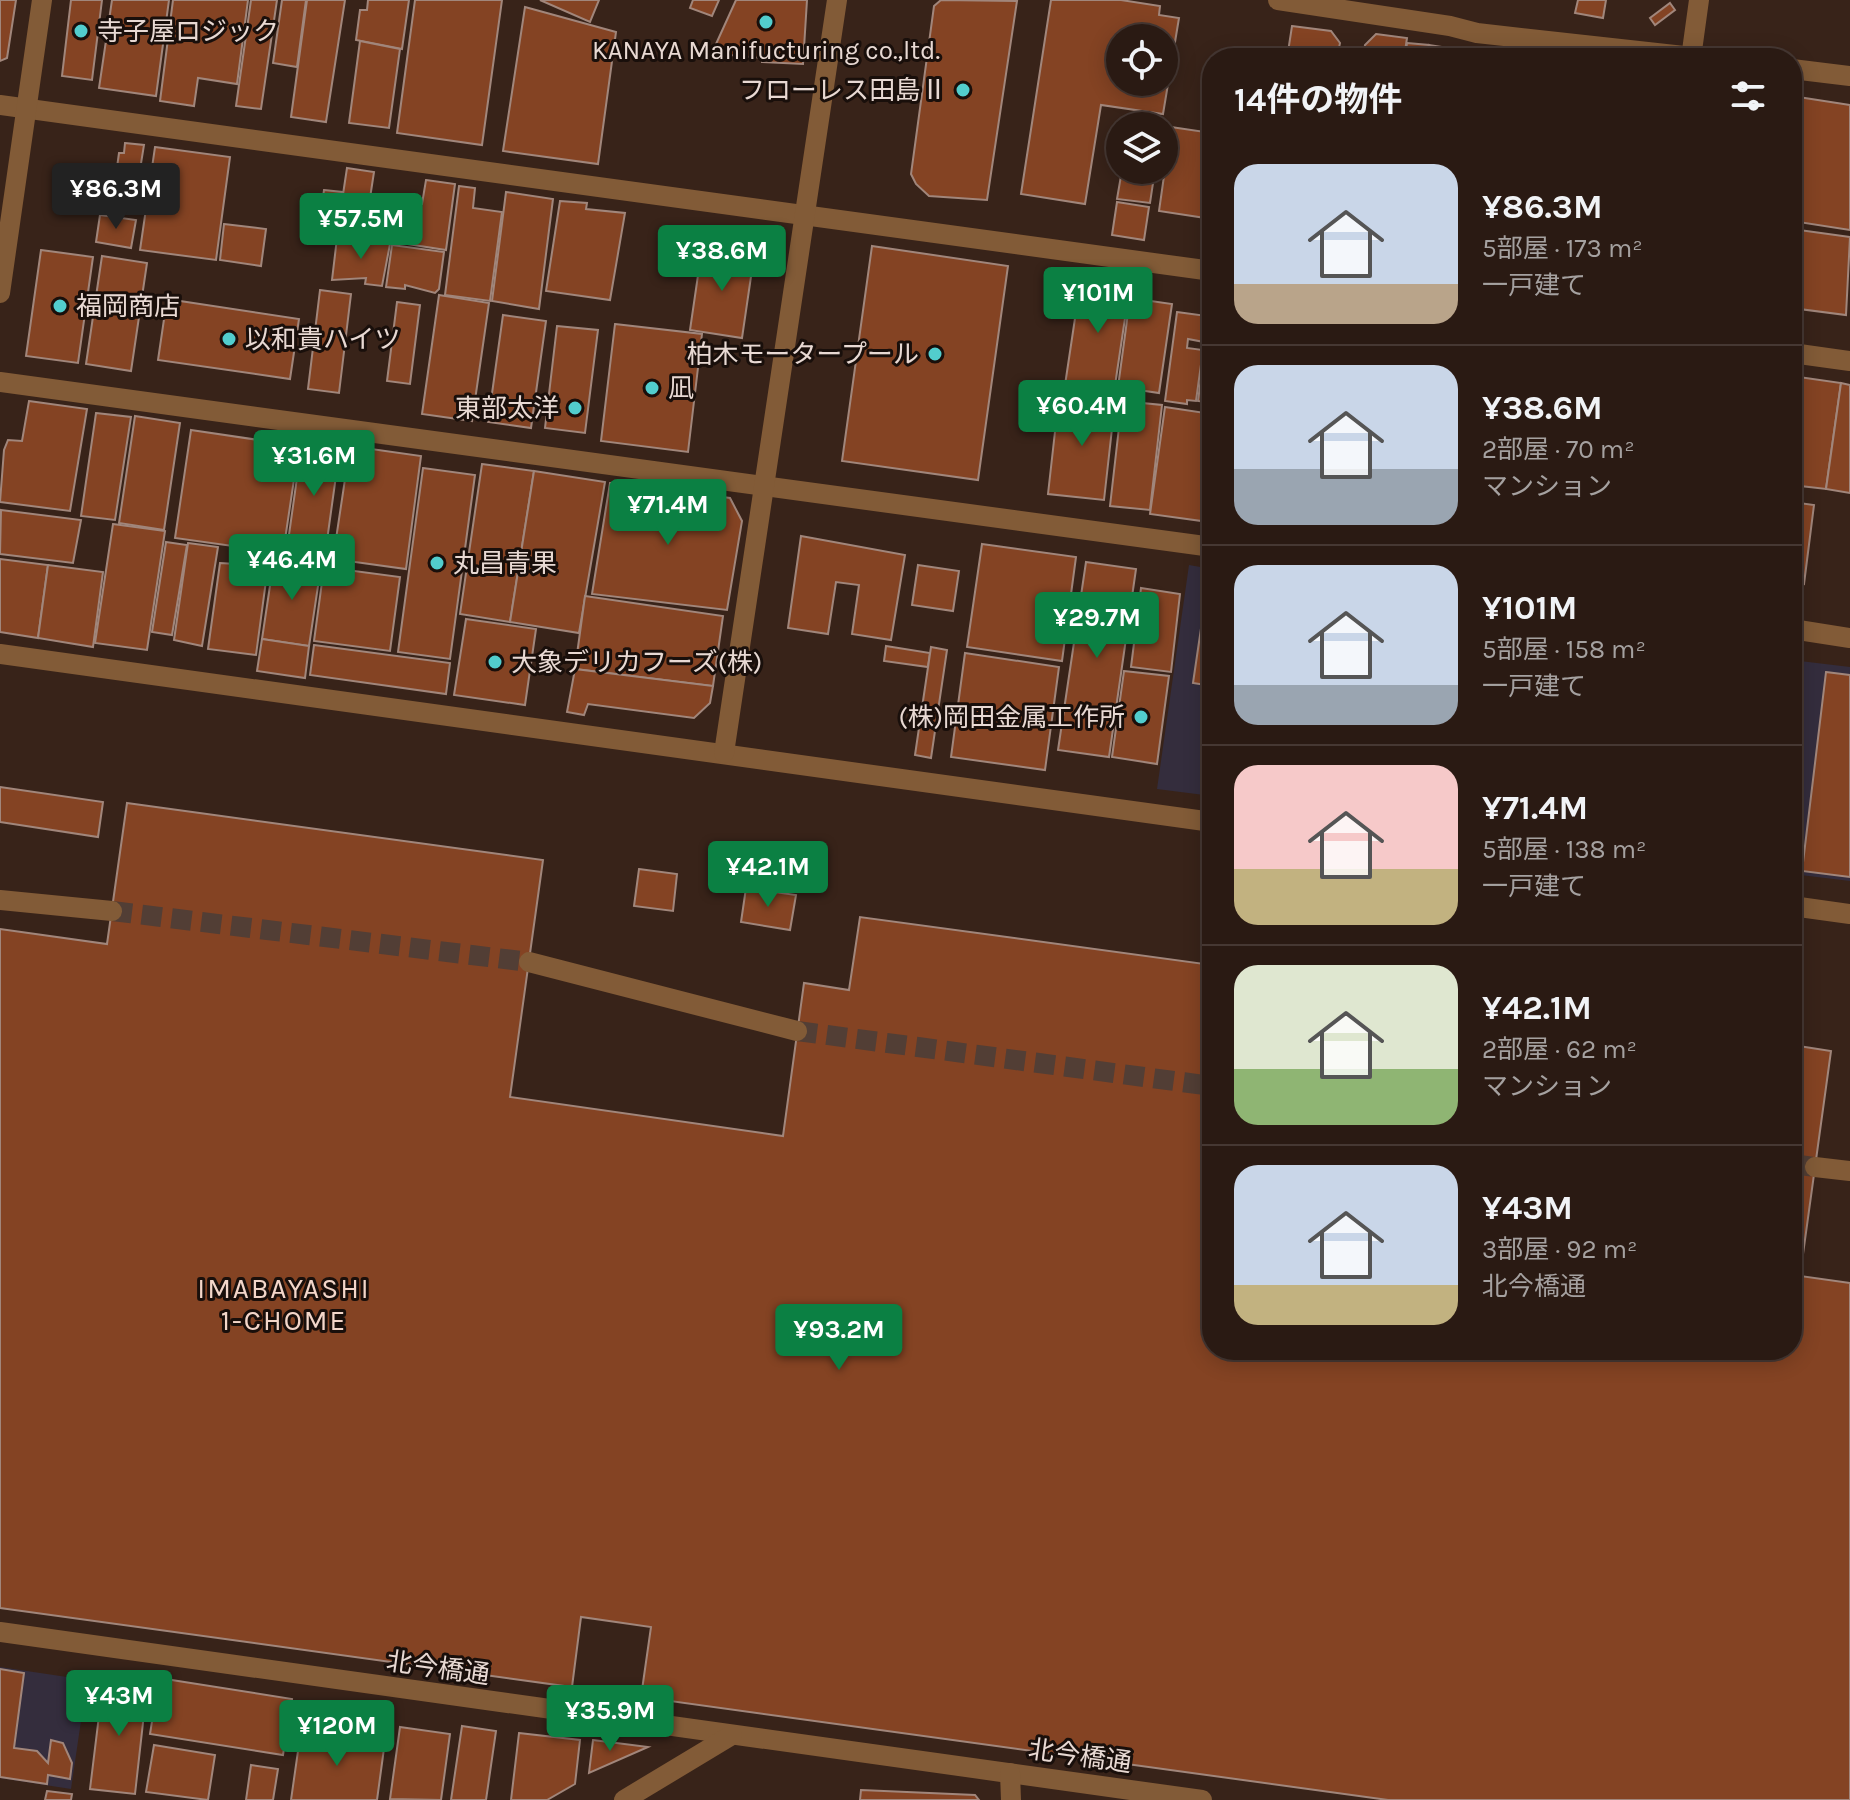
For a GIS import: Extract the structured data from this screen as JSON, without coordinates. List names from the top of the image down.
{
  "streets": {
    "street": ["北今橋通"]
  },
  "districts": ["IMABAYASHI 1-CHOME"],
  "places": [
    "KANAYA Manifucturing co.,ltd.",
    "寺子屋ロジック",
    "フローレス田島Ⅱ",
    "福岡商店",
    "以和貴ハイツ",
    "柏木モータープール",
    "凪",
    "東部太洋",
    "丸昌青果",
    "大象デリカフーズ(株)",
    "(株)岡田金属工作所"
  ],
  "page": {
    "heading": "14件の物件",
    "list": [
      {
        "name": "¥86.3M",
        "note": "5部屋 · 173 m² · 一戸建て"
      },
      {
        "name": "¥38.6M",
        "note": "2部屋 · 70 m² · マンション"
      },
      {
        "name": "¥101M",
        "note": "5部屋 · 158 m² · 一戸建て"
      },
      {
        "name": "¥71.4M",
        "note": "5部屋 · 138 m² · 一戸建て"
      },
      {
        "name": "¥42.1M",
        "note": "2部屋 · 62 m² · マンション"
      },
      {
        "name": "¥43M",
        "note": "3部屋 · 92 m² · 北今橋通"
      }
    ],
    "price": [
      "¥86.3M",
      "¥57.5M",
      "¥38.6M",
      "¥101M",
      "¥60.4M",
      "¥31.6M",
      "¥71.4M",
      "¥46.4M",
      "¥29.7M",
      "¥42.1M",
      "¥93.2M",
      "¥43M",
      "¥35.9M",
      "¥120M"
    ]
  }
}
